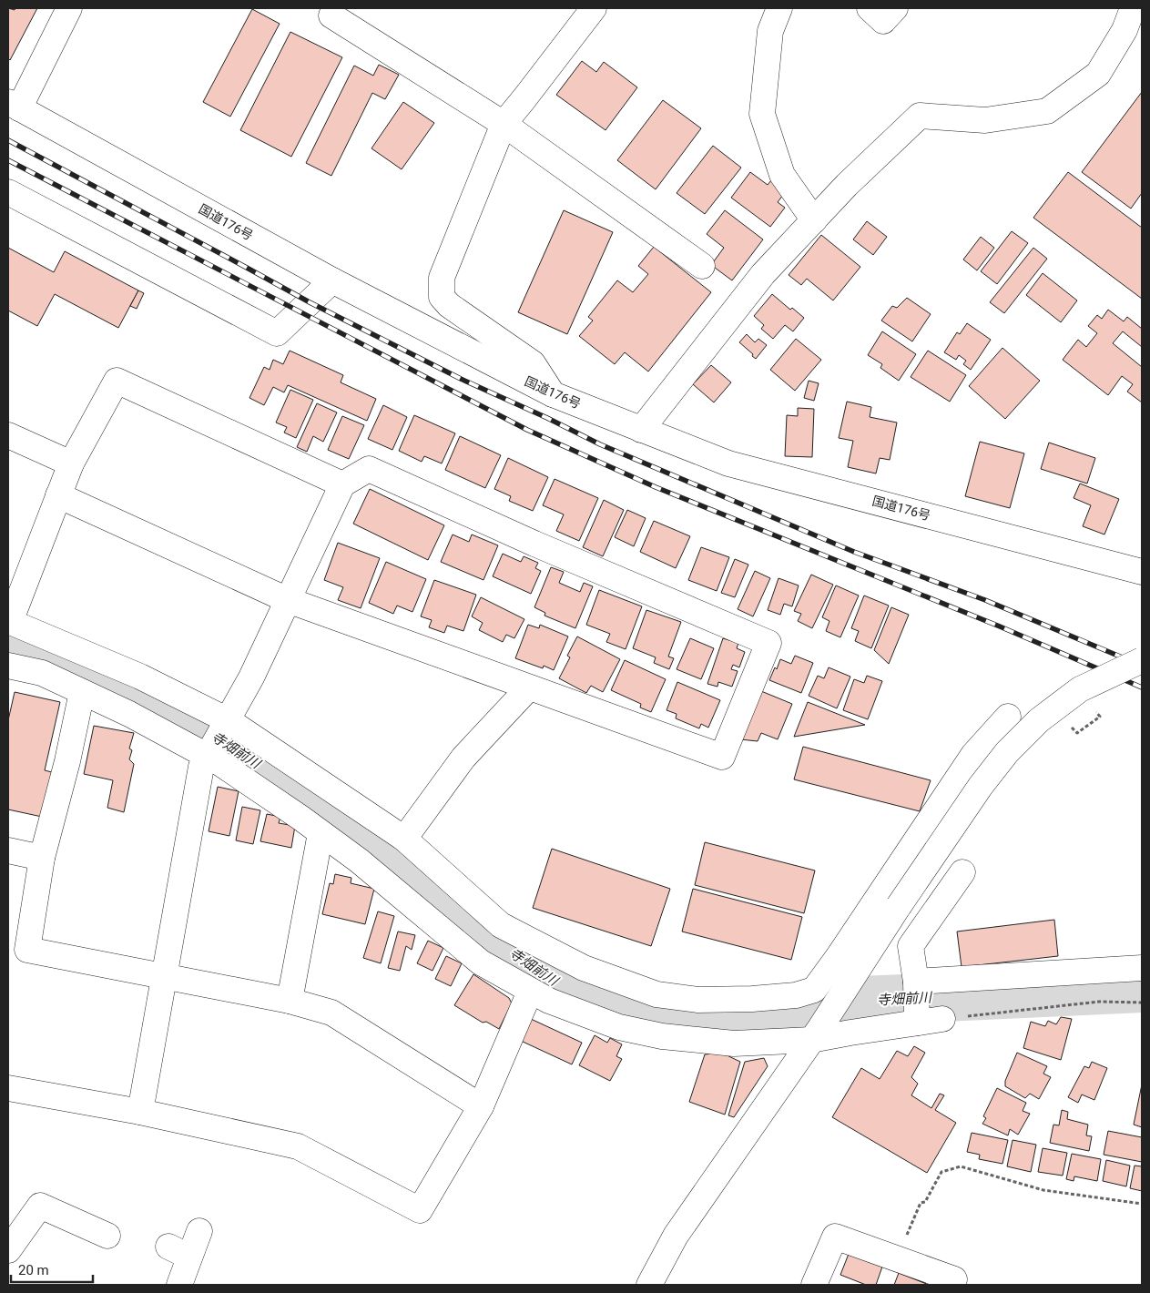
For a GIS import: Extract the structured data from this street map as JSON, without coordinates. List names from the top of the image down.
{
  "streets": {
    "main road": ["国道176号"]
  },
  "water": ["寺畑前川"],
  "scale_bar": "20 m"
}
